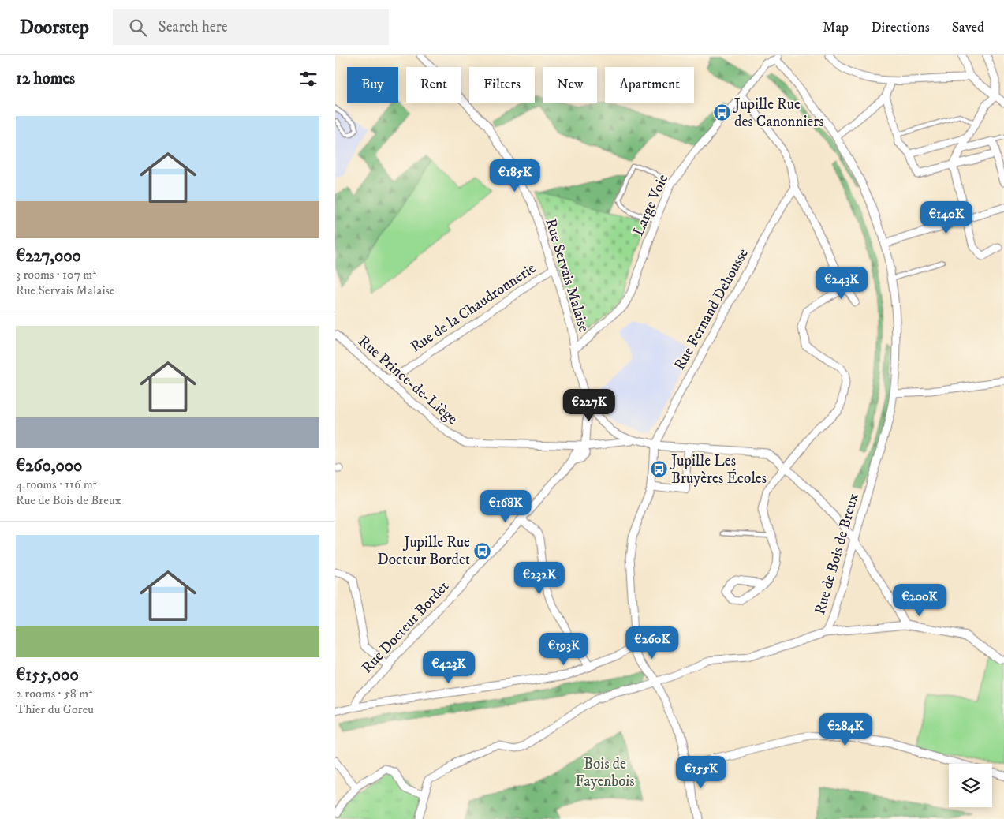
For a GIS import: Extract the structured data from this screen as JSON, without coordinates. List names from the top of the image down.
{
  "streets": {
    "street": [
      "Large Voie",
      "Rue Servais Malaise",
      "Rue de la Chaudronnerie",
      "Rue Fernand Dehousse",
      "Rue Prince-de-Liège",
      "Rue de Bois de Breux",
      "Rue Docteur Bordet"
    ]
  },
  "crossings": [
    ["Large Voie", "Rue Servais Malaise"],
    ["Large Voie", "Rue de Bois de Breux"],
    ["Rue Servais Malaise", "Rue de la Chaudronnerie"],
    ["Rue Servais Malaise", "Rue Prince-de-Liège"],
    ["Rue Servais Malaise", "Rue Docteur Bordet"],
    ["Rue de la Chaudronnerie", "Rue Prince-de-Liège"],
    ["Rue Prince-de-Liège", "Rue Docteur Bordet"]
  ],
  "parks": ["Bois de Fayenbois"],
  "places": {
    "bus stop": ["Jupille Rue des Canonniers", "Jupille Les Bruyères Écoles", "Jupille Rue Docteur Bordet"]
  },
  "page": {
    "header": "Doorstep",
    "search": "Search here",
    "nav": ["Map", "Directions", "Saved"],
    "heading": "12 homes",
    "chip": [
      "Buy",
      "Rent",
      "Filters",
      "New",
      "Apartment"
    ],
    "list": [
      {
        "name": "€227,000",
        "note": "3 rooms · 107 m² · Rue Servais Malaise"
      },
      {
        "name": "€260,000",
        "note": "4 rooms · 116 m² · Rue de Bois de Breux"
      },
      {
        "name": "€155,000",
        "note": "2 rooms · 58 m² · Thier du Goreu"
      }
    ],
    "price": [
      "€185K",
      "€140K",
      "€243K",
      "€227K",
      "€168K",
      "€232K",
      "€200K",
      "€260K",
      "€193K",
      "€423K",
      "€284K",
      "€155K"
    ]
  }
}
